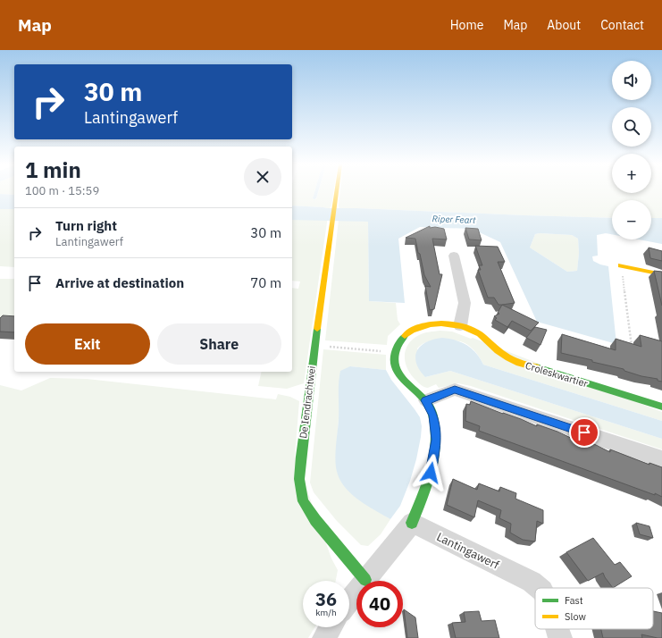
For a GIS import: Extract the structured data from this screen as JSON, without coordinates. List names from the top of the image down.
{
  "streets": {
    "street": ["Croleskwartier", "De Iendrachtwei", "Lantingawerf"]
  },
  "water": ["Riper Feart"],
  "legend": ["Fast", "Slow"],
  "page": {
    "header": "Map",
    "nav": [
      "Home",
      "Map",
      "About",
      "Contact"
    ],
    "map_buttons": ["+", "−"],
    "turn": ["30 m", "Lantingawerf"],
    "heading": ["1 min", "100 m · 15:59"],
    "list": [
      {
        "name": "Turn right",
        "note": "Lantingawerf",
        "value": "30 m"
      },
      {
        "name": "Arrive at destination",
        "value": "70 m"
      }
    ],
    "buttons": ["Exit", "Share"],
    "speed": "36 km/h",
    "limit": "40"
  }
}
